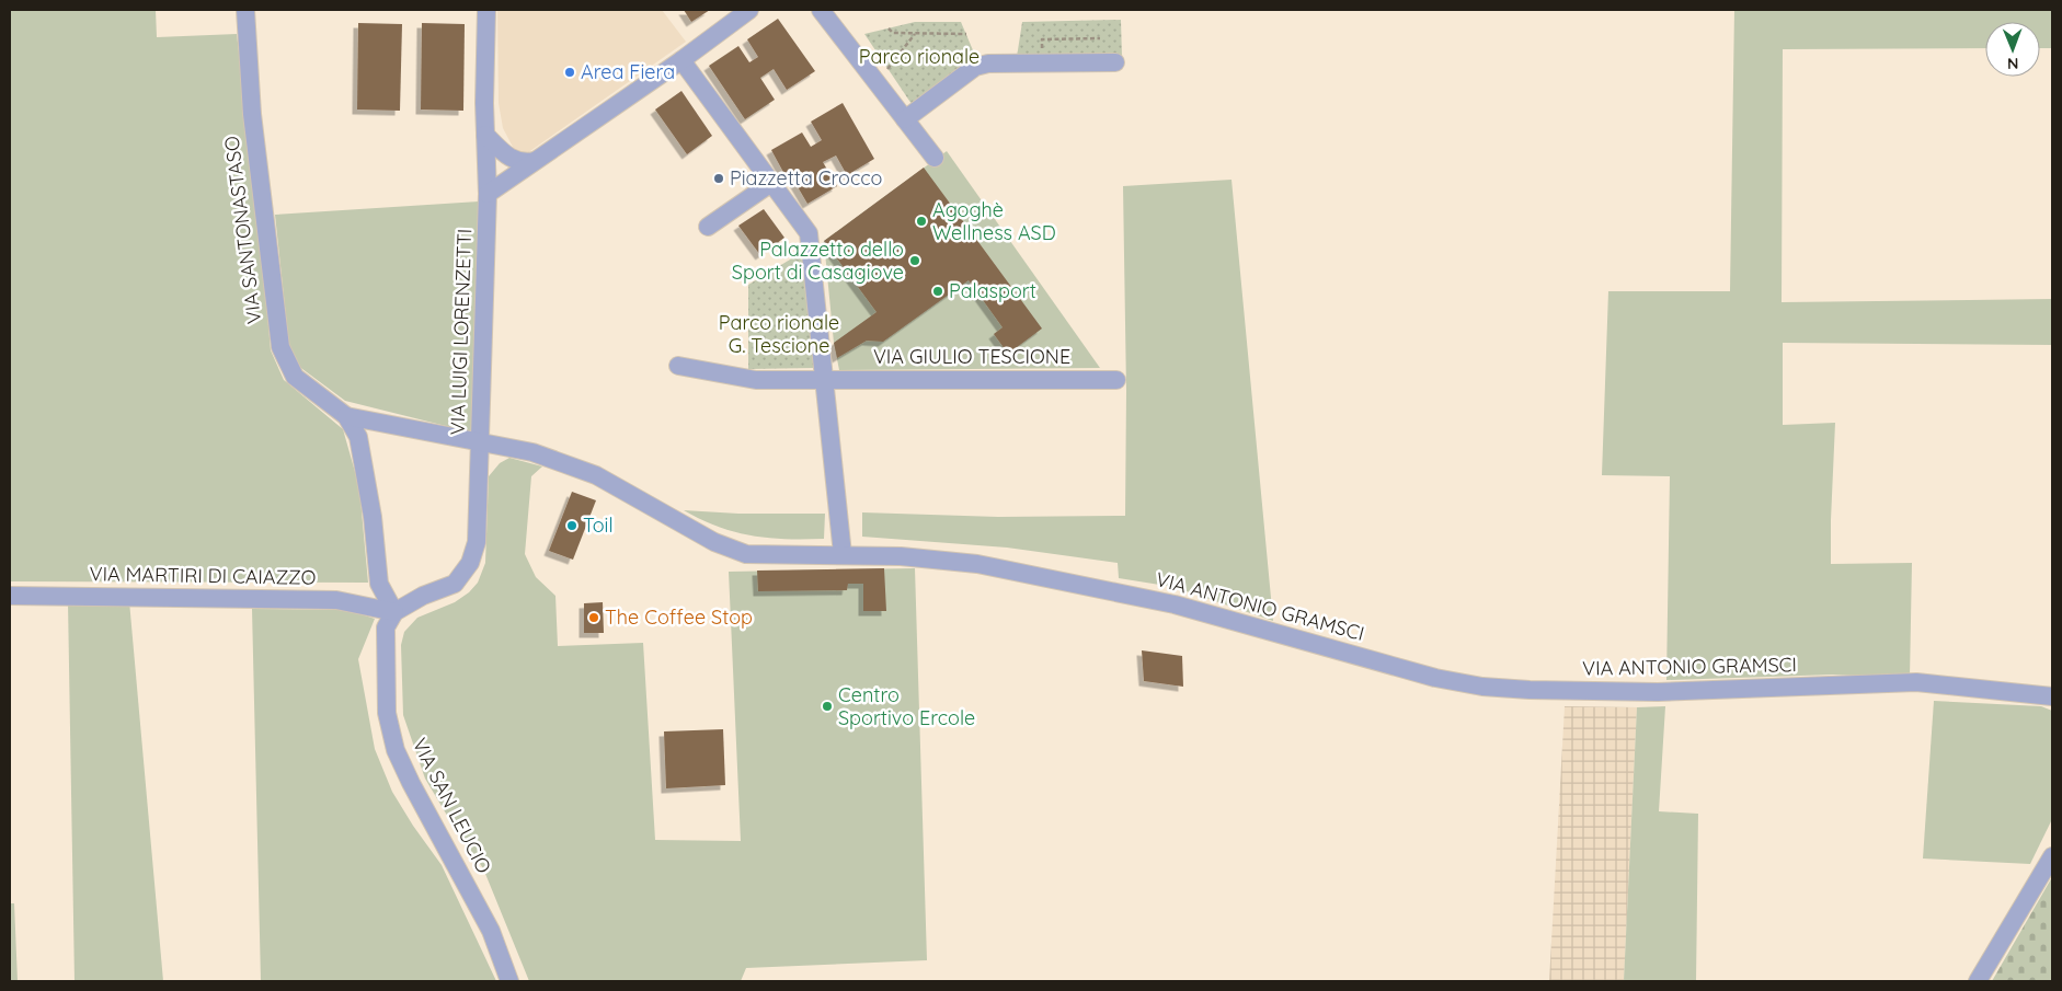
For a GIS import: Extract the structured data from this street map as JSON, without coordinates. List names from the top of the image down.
{
  "streets": {
    "street": [
      "VIA SANTONASTASO",
      "VIA LUIGI LORENZETTI",
      "VIA GIULIO TESCIONE",
      "VIA MARTIRI DI CAIAZZO",
      "VIA ANTONIO GRAMSCI",
      "VIA SAN LEUCIO"
    ]
  },
  "crossings": [
    ["VIA SANTONASTASO", "VIA LUIGI LORENZETTI"],
    ["VIA SANTONASTASO", "VIA MARTIRI DI CAIAZZO"],
    ["VIA SANTONASTASO", "VIA ANTONIO GRAMSCI"],
    ["VIA SANTONASTASO", "VIA SAN LEUCIO"],
    ["VIA LUIGI LORENZETTI", "VIA MARTIRI DI CAIAZZO"],
    ["VIA LUIGI LORENZETTI", "VIA ANTONIO GRAMSCI"],
    ["VIA LUIGI LORENZETTI", "VIA SAN LEUCIO"],
    ["VIA MARTIRI DI CAIAZZO", "VIA SAN LEUCIO"]
  ],
  "parks": ["Parco rionale", "Parco rionale G. Tescione"],
  "places": [
    "Area Fiera",
    "Piazzetta Crocco",
    "Agoghè Wellness ASD",
    "Palazzetto dello Sport di Casagiove",
    "Palasport",
    "Toil",
    "The Coffee Stop",
    "Centro Sportivo Ercole"
  ],
  "north": "bottom"
}
